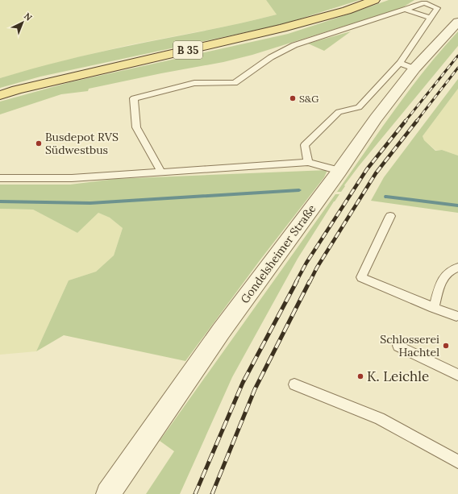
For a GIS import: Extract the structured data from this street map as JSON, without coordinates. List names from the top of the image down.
{
  "streets": {
    "main road": ["B 35"],
    "street": ["Gondelsheimer Straße"]
  },
  "places": [
    "S&G",
    "Busdepot RVS Südwestbus",
    "Schlosserei Hachtel",
    "K. Leichle"
  ],
  "north": "top right"
}
